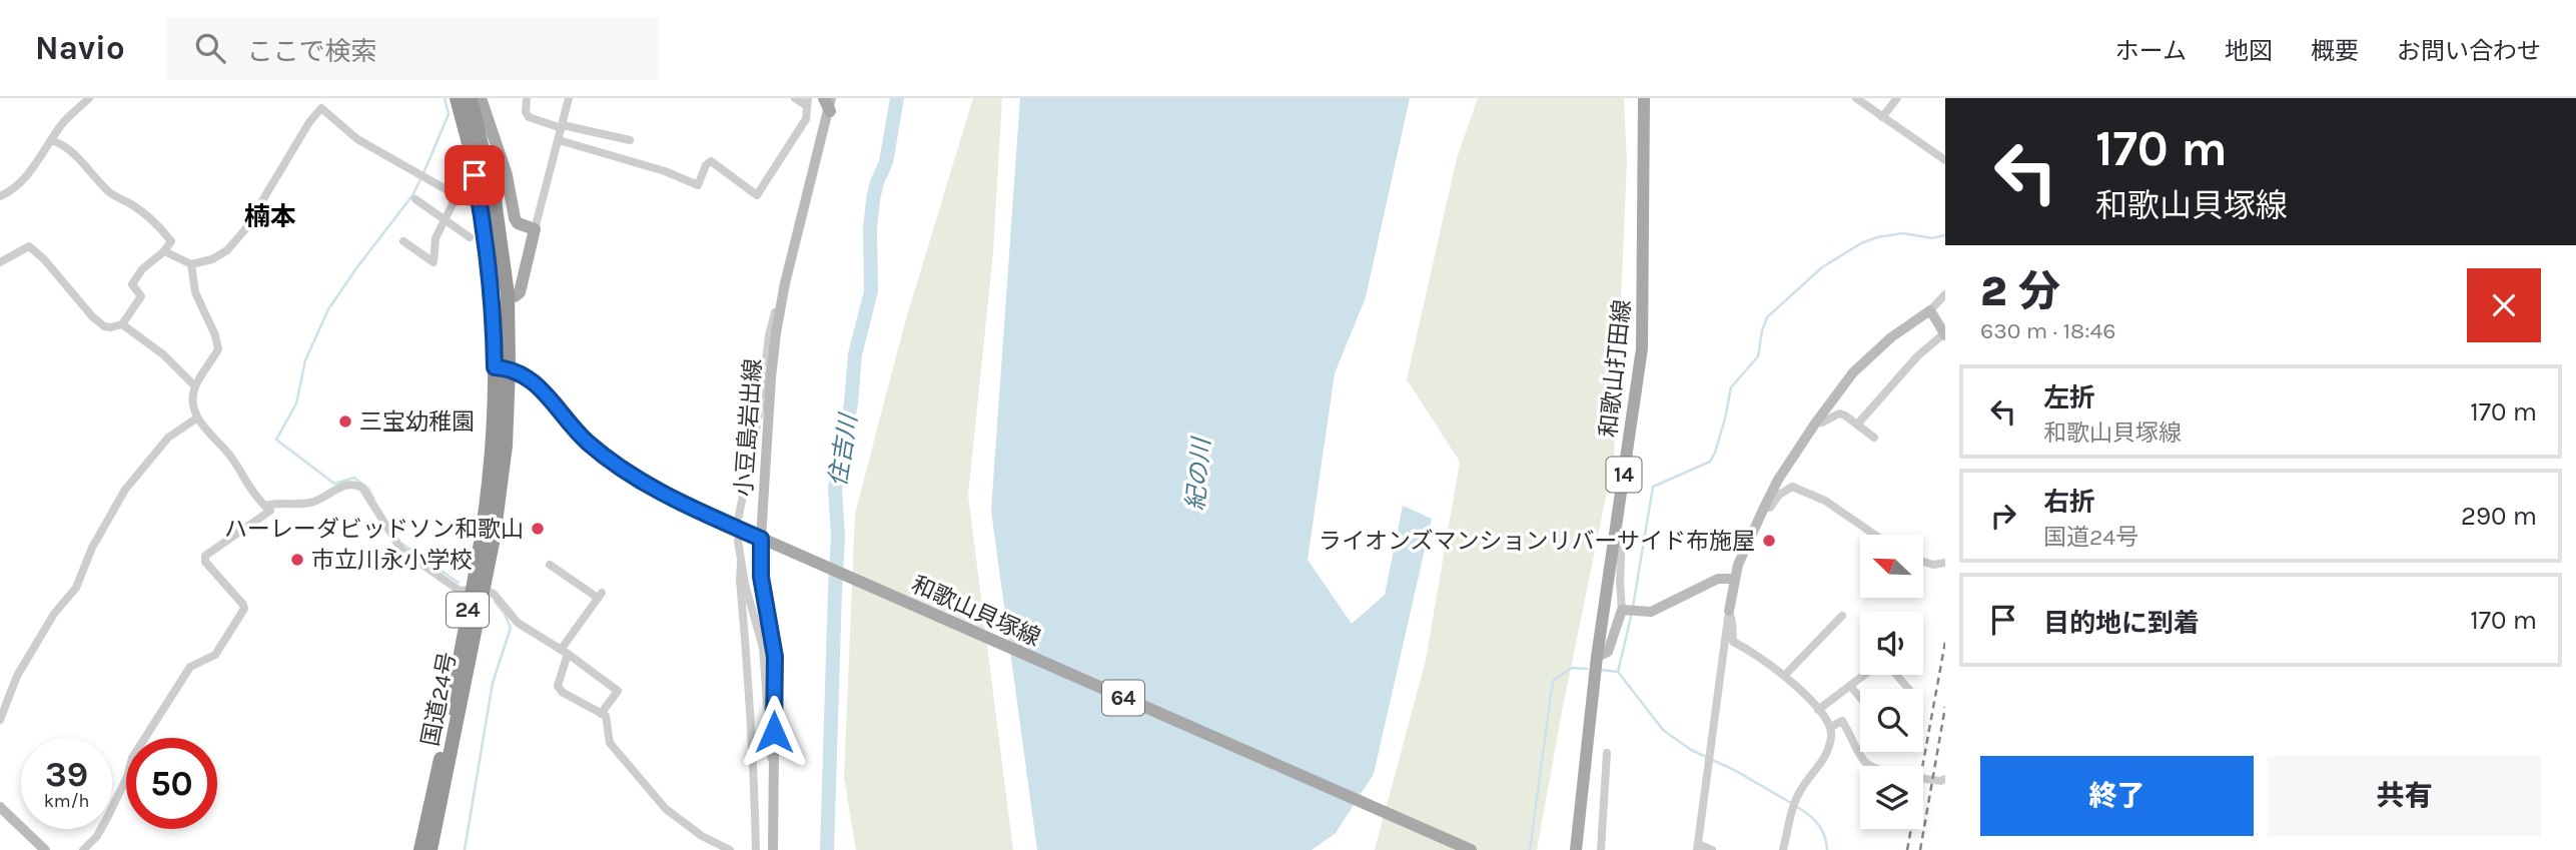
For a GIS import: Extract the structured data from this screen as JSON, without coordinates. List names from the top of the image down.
{
  "streets": {
    "highway": ["24", "国道24号"],
    "main road": [
      "和歌山打田線",
      "小豆島岩出線",
      "14",
      "和歌山貝塚線",
      "64"
    ]
  },
  "crossings": [
    ["小豆島岩出線", "和歌山貝塚線"],
    ["和歌山貝塚線", "国道24号"]
  ],
  "districts": ["楠本"],
  "water": ["住吉川", "紀の川"],
  "places": [
    "三宝幼稚園",
    "ハーレーダビッドソン和歌山",
    "ライオンズマンションリバーサイド布施屋",
    "市立川永小学校"
  ],
  "north": "top left",
  "page": {
    "header": "Navio",
    "search": "ここで検索",
    "nav": [
      "ホーム",
      "地図",
      "概要",
      "お問い合わせ"
    ],
    "turn": ["170 m", "和歌山貝塚線"],
    "heading": ["2 分", "630 m · 18:46"],
    "list": [
      {
        "name": "左折",
        "note": "和歌山貝塚線",
        "value": "170 m"
      },
      {
        "name": "右折",
        "note": "国道24号",
        "value": "290 m"
      },
      {
        "name": "目的地に到着",
        "value": "170 m"
      }
    ],
    "speed": "39 km/h",
    "limit": "50",
    "buttons": ["終了", "共有"]
  }
}
